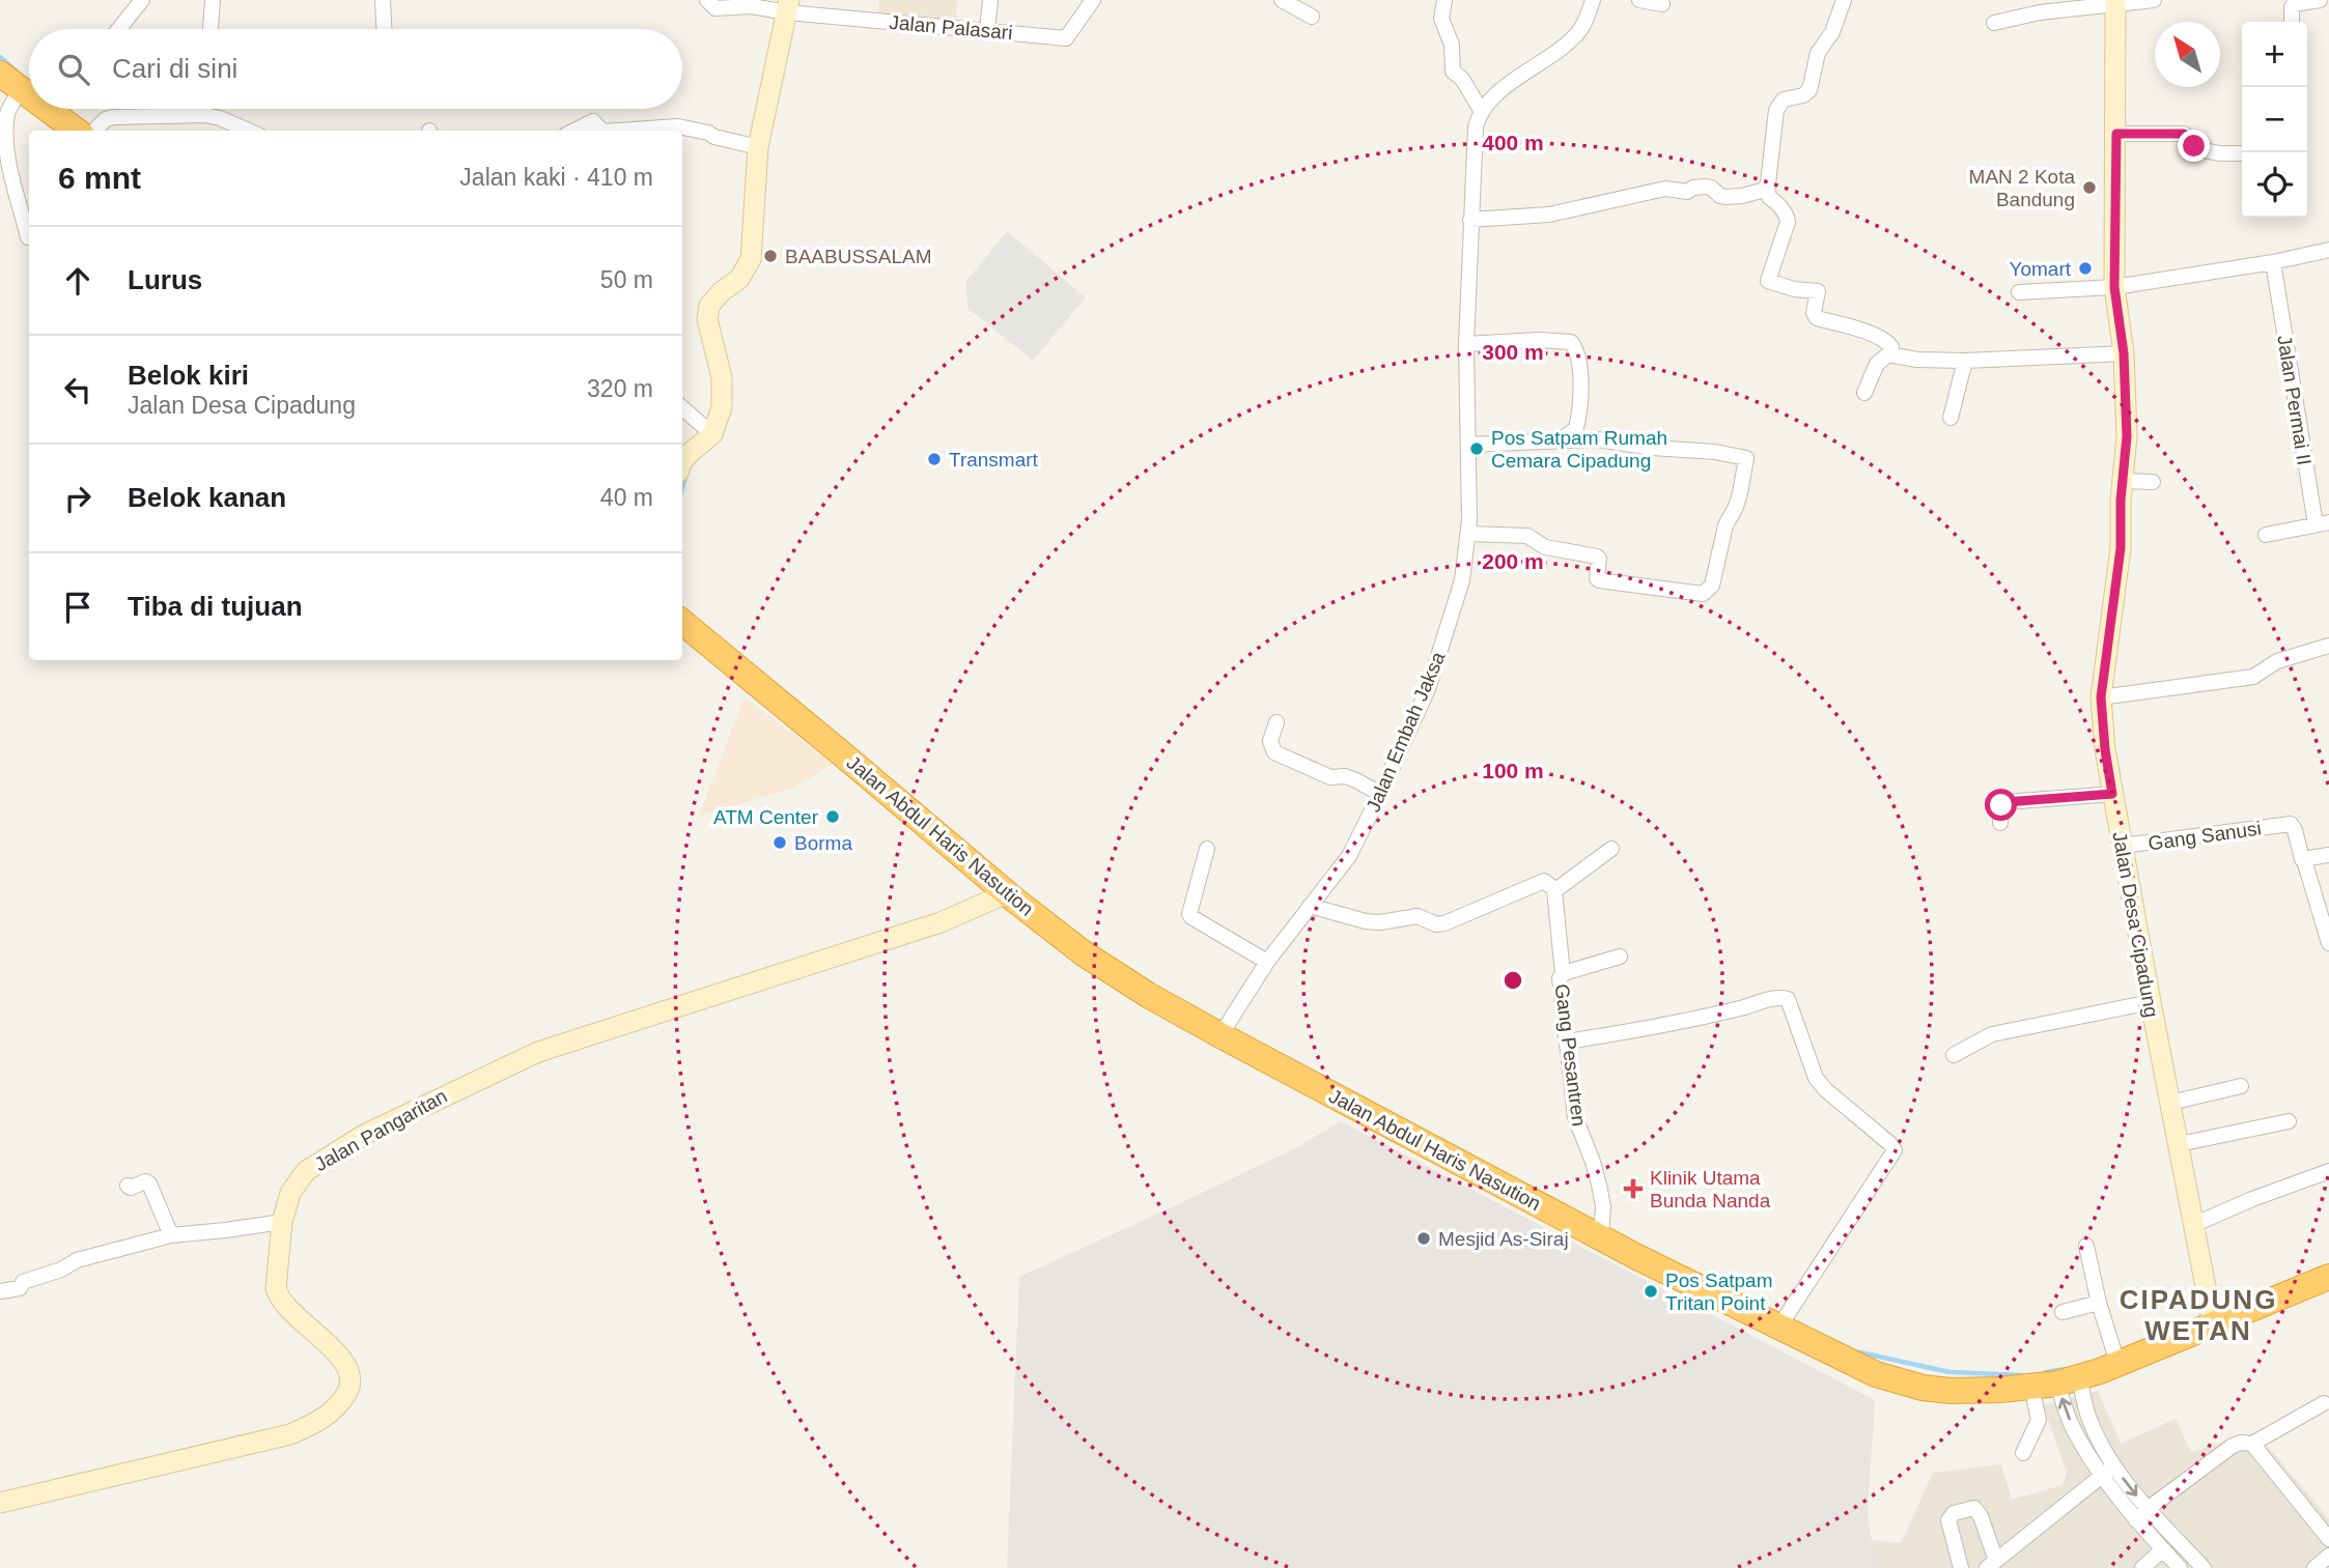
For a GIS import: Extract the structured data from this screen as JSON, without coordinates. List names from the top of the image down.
{
  "streets": {
    "highway": ["Jalan Abdul Haris Nasution"],
    "street": [
      "Jalan Palasari",
      "Jalan Permai II",
      "Jalan Embah Jaksa",
      "Gang Sanusi",
      "Jalan Desa Cipadung",
      "Gang Pesantren",
      "Jalan Pangaritan"
    ]
  },
  "crossings": [
    ["Jalan Embah Jaksa", "Jalan Abdul Haris Nasution"],
    ["Jalan Abdul Haris Nasution", "Jalan Desa Cipadung"],
    ["Jalan Abdul Haris Nasution", "Gang Pesantren"],
    ["Jalan Abdul Haris Nasution", "Jalan Pangaritan"],
    ["Gang Sanusi", "Jalan Desa Cipadung"]
  ],
  "districts": ["CIPADUNG WETAN"],
  "places": {
    "other": [
      "MAN 2 Kota Bandung",
      "BAABUSSALAM",
      "Yomart",
      "Pos Satpam Rumah Cemara Cipadung",
      "Transmart",
      "ATM Center",
      "Borma",
      "Mesjid As-Siraj",
      "Pos Satpam Tritan Point"
    ],
    "health": ["Klinik Utama Bunda Nanda"]
  },
  "north": "top left",
  "page": {
    "map_buttons": ["+", "−"],
    "search": "Cari di sini",
    "heading": ["6 mnt", "Jalan kaki · 410 m"],
    "list": [
      ["Lurus", "50 m"],
      ["Belok kiri", "Jalan Desa Cipadung", "320 m"],
      ["Belok kanan", "40 m"],
      "Tiba di tujuan"
    ]
  },
  "rings": [
    "400 m",
    "300 m",
    "200 m",
    "100 m"
  ]
}
